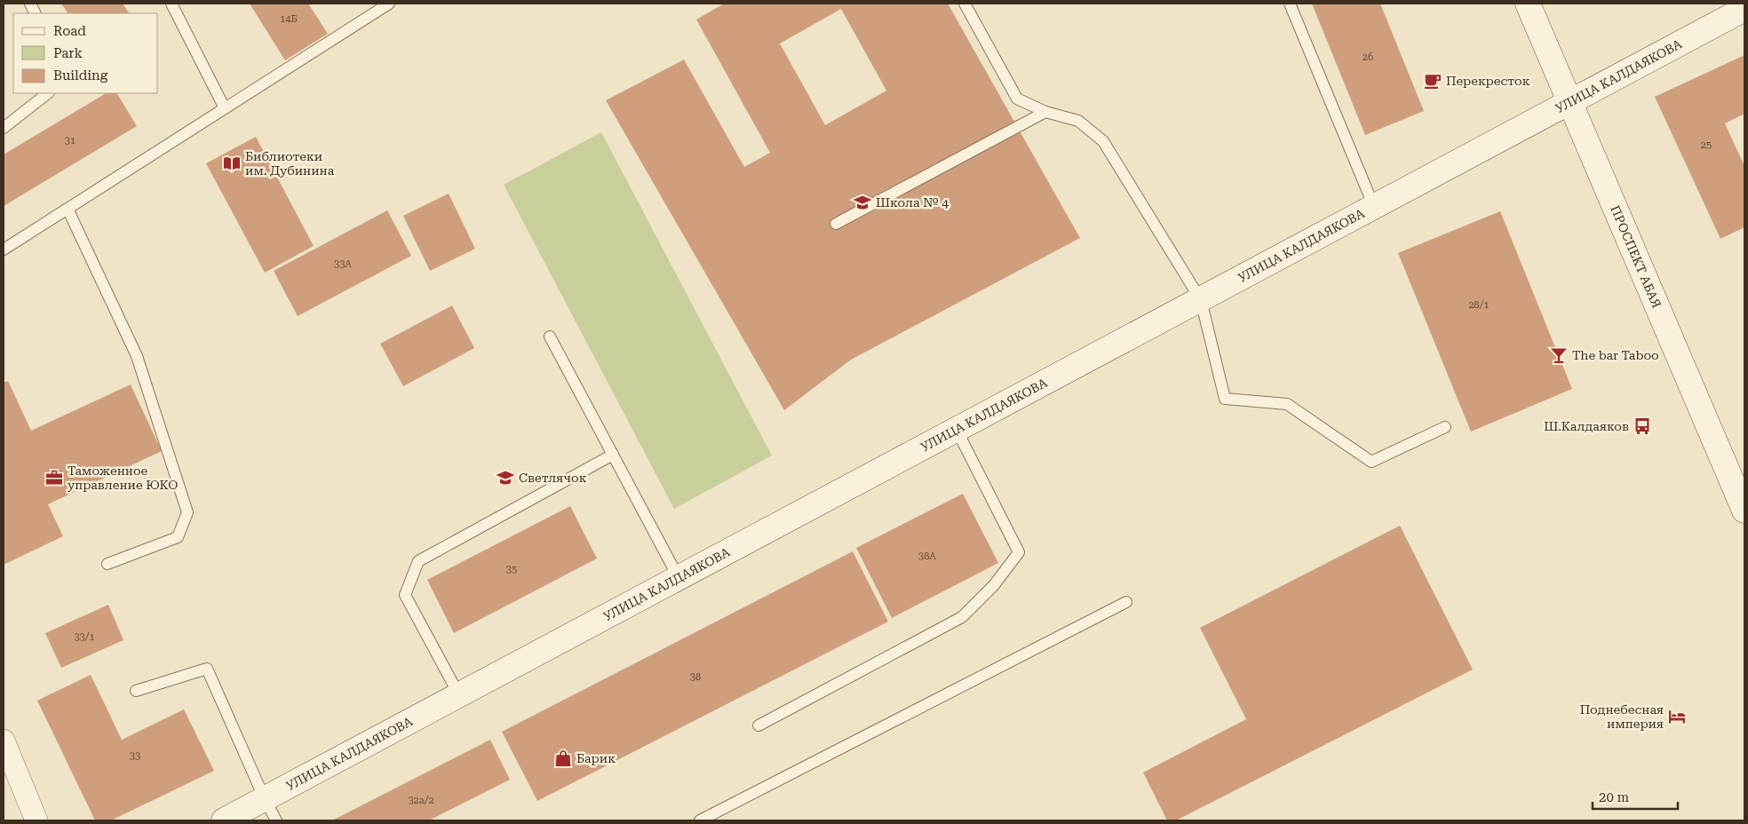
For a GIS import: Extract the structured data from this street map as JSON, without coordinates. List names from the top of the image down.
{
  "streets": {
    "street": ["УЛИЦА КАЛДАЯКОВА", "ПРОСПЕКТ АБАЯ"]
  },
  "crossings": [
    ["УЛИЦА КАЛДАЯКОВА", "ПРОСПЕКТ АБАЯ"]
  ],
  "places": {
    "cafe": ["Перекресток"],
    "library": ["Библиотеки им. Дубинина"],
    "school or university": ["Школа № 4", "Светлячок"],
    "bar": ["The bar Taboo"],
    "bus stop": ["Ш.Калдаяков"],
    "office": ["Таможенное управление ЮКО"],
    "hotel": ["Поднебесная империя"],
    "shop": ["Барик"]
  },
  "house_numbers": [
    "14Б",
    "26",
    "31",
    "25",
    "33А",
    "28/1",
    "38А",
    "35",
    "33/1",
    "38",
    "33",
    "32а/2"
  ],
  "legend": ["Road", "Park", "Building"],
  "scale_bar": "20 m"
}
